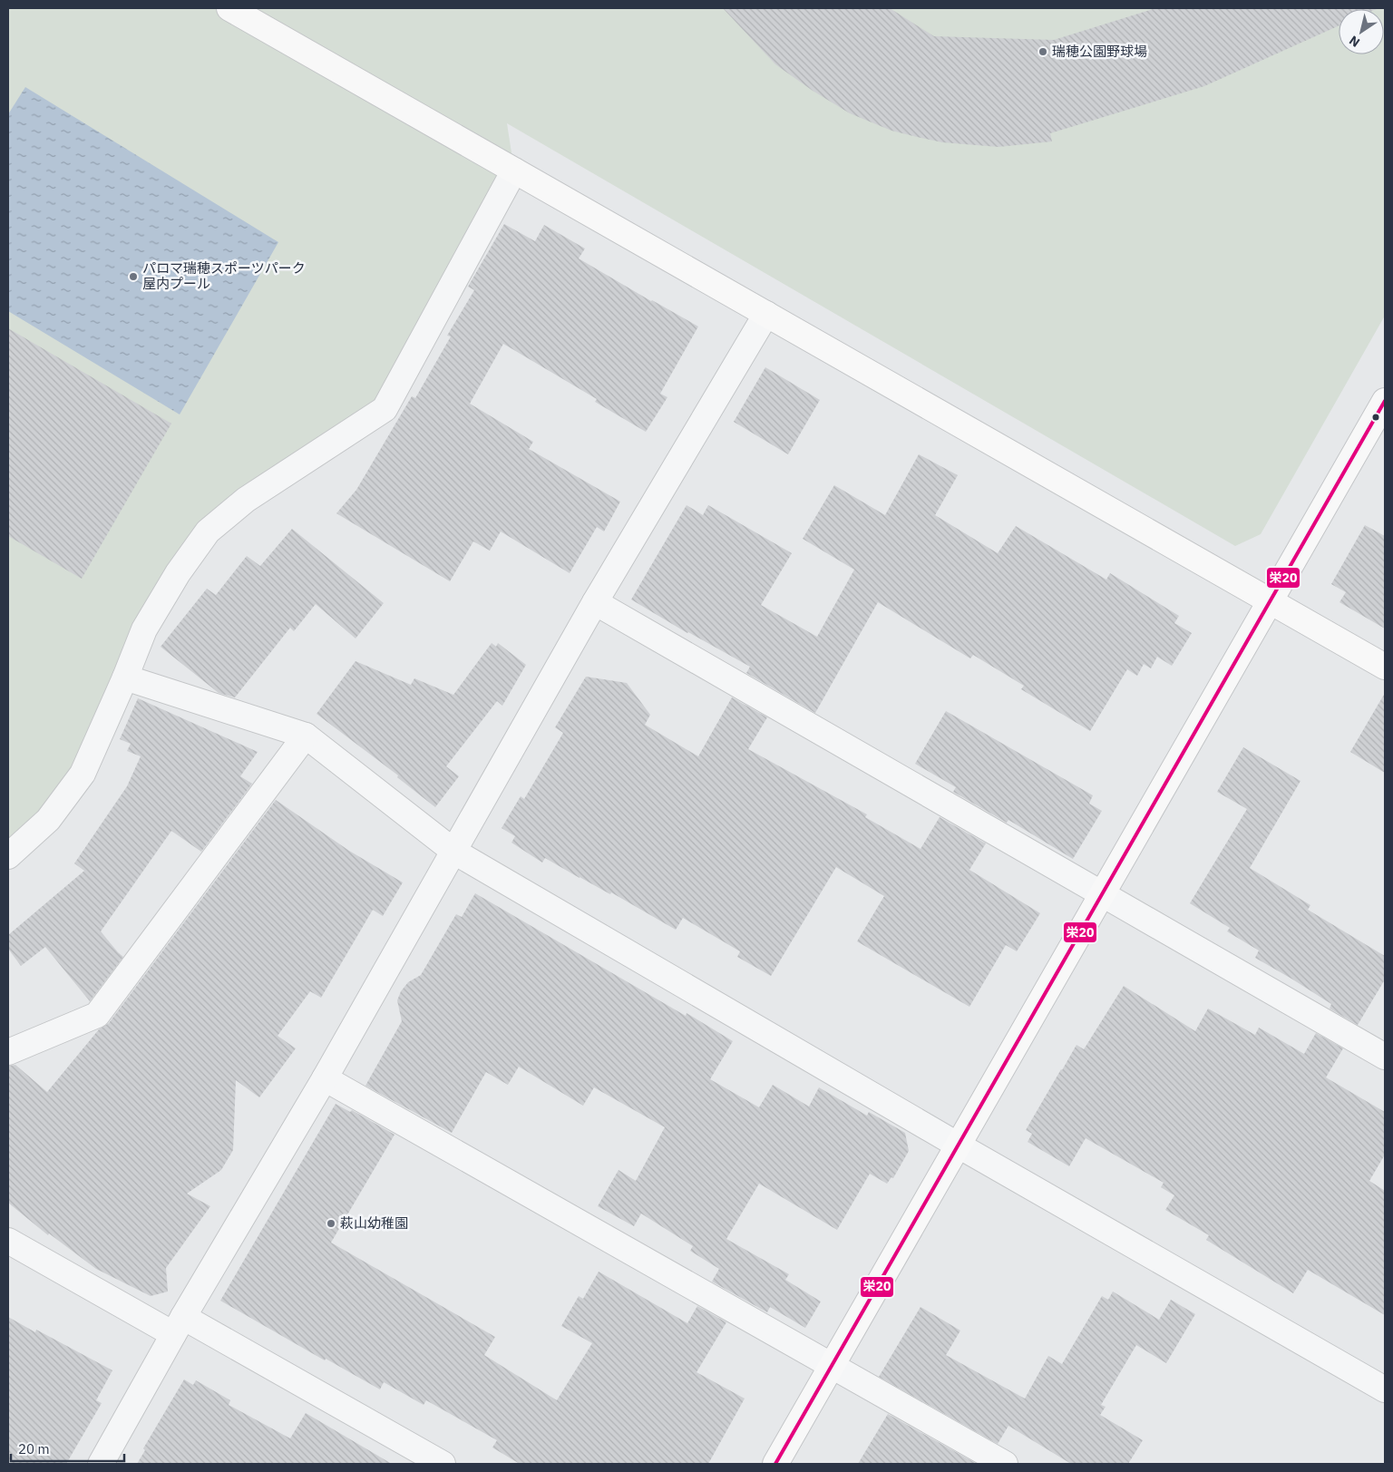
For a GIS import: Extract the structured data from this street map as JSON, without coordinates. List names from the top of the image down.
{
  "places": ["瑞穂公園野球場", "パロマ瑞穂スポーツパーク 屋内プール", "萩山幼稚園"],
  "lines": ["transit line 栄20"],
  "scale_bar": "20 m",
  "north": "bottom left"
}
